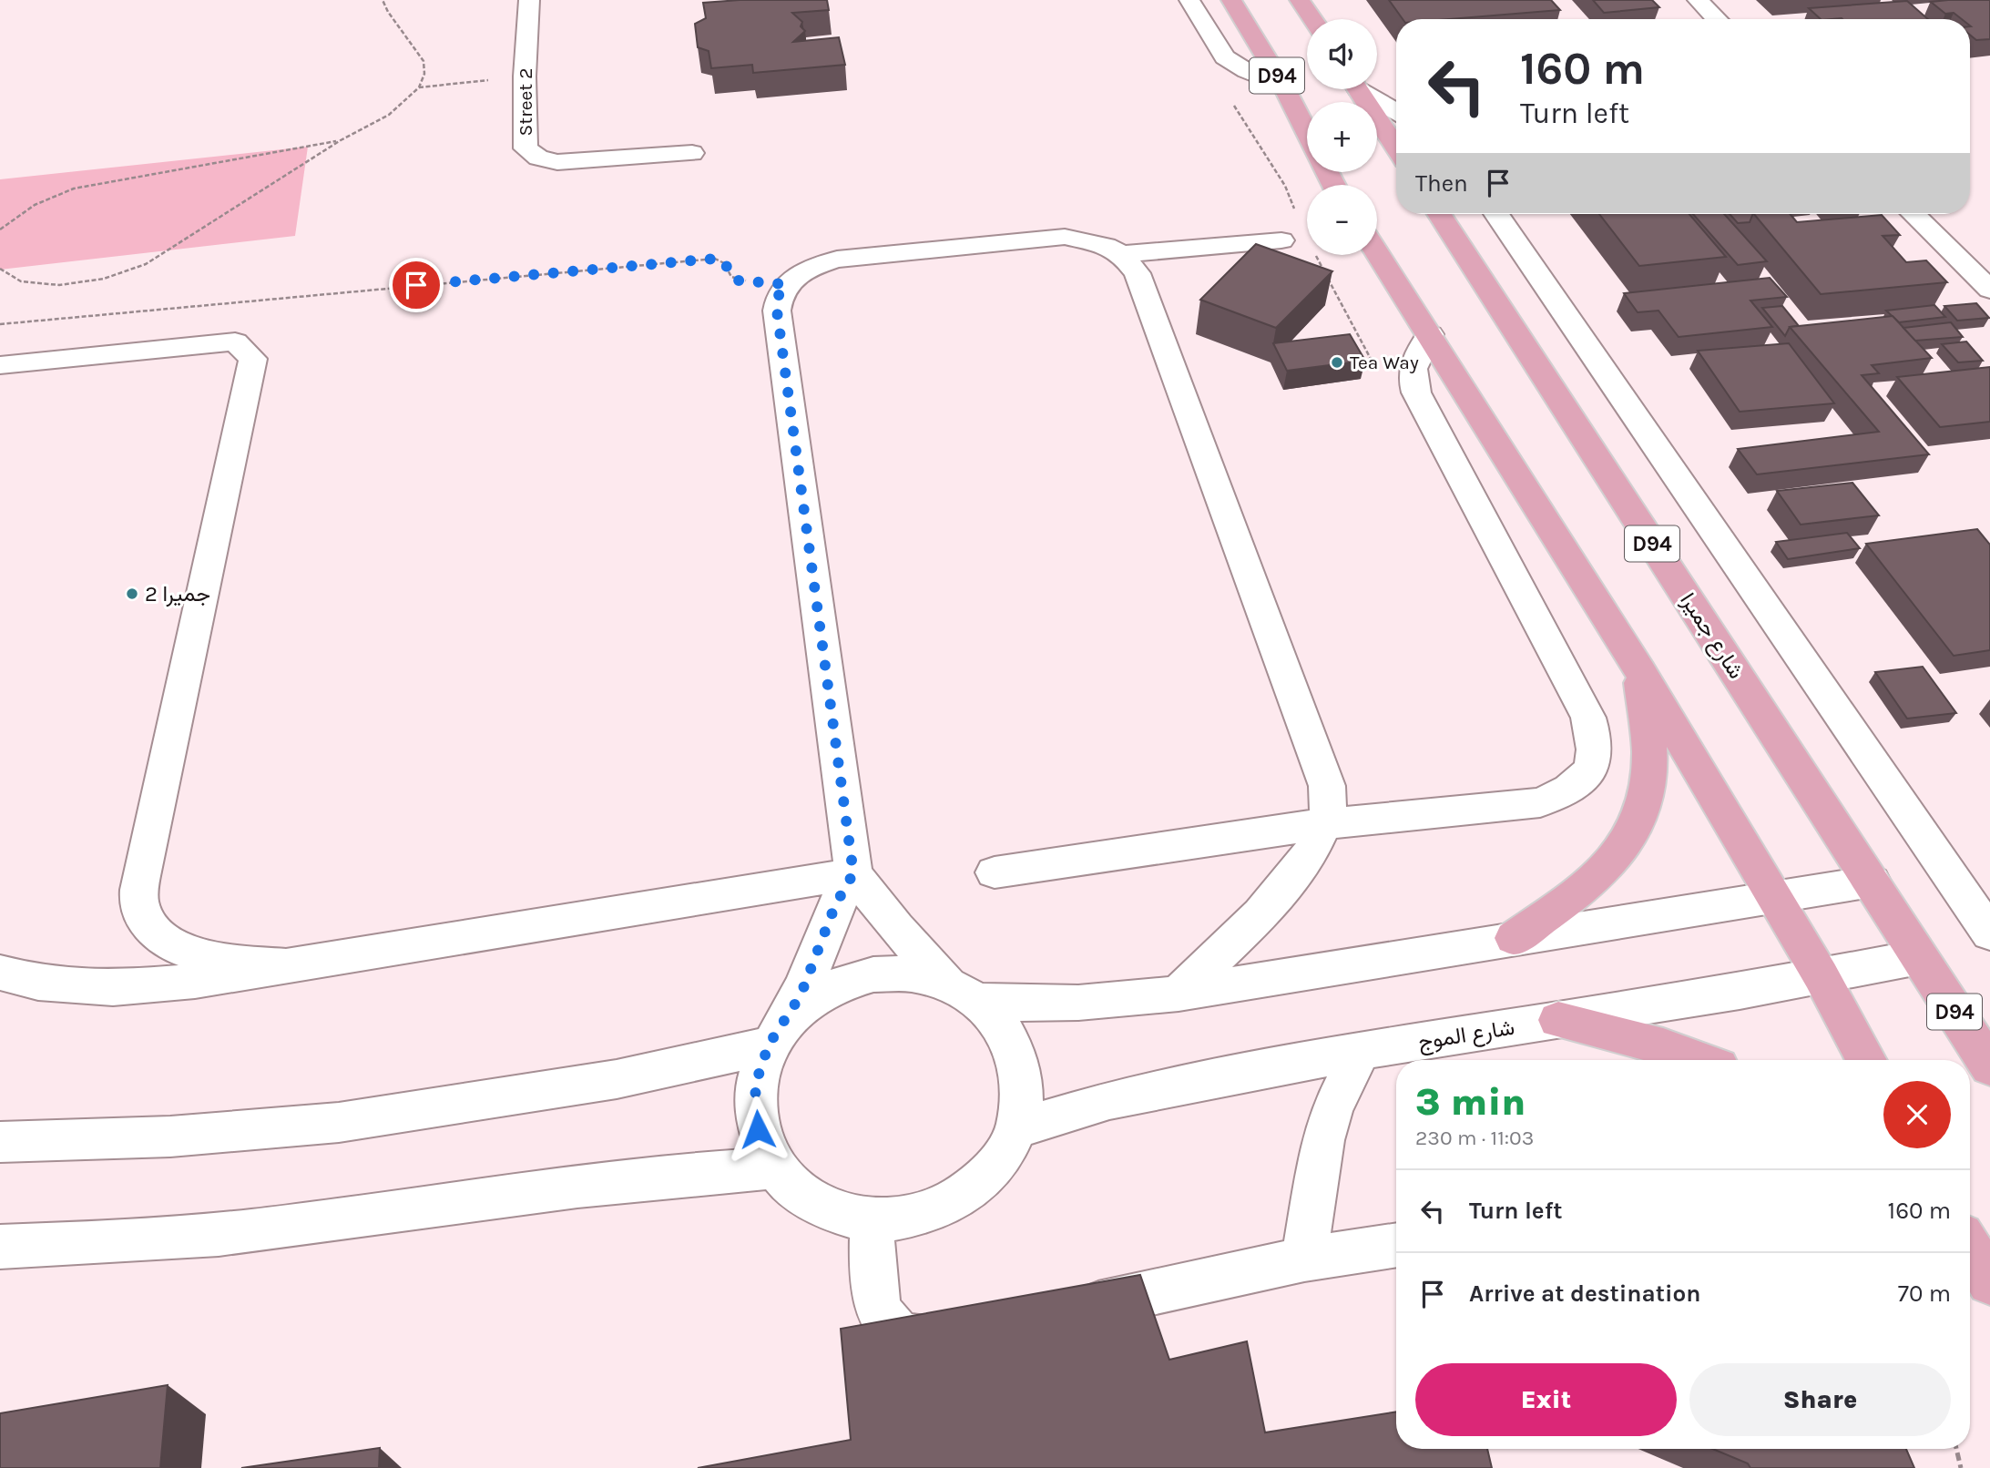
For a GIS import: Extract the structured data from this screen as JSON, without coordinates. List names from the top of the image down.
{
  "streets": {
    "main road": ["D94", "شارع جميرا"],
    "street": ["Street 2", "شارع الموج"]
  },
  "crossings": [
    ["شارع جميرا", "شارع الموج"]
  ],
  "places": ["Tea Way", "جميرا 2"],
  "page": {
    "map_buttons": ["+", "−"],
    "turn": ["160 m", "Turn left"],
    "then": "Then",
    "heading": ["3 min", "230 m · 11:03"],
    "list": [
      {
        "name": "Turn left",
        "value": "160 m"
      },
      {
        "name": "Arrive at destination",
        "value": "70 m"
      }
    ],
    "buttons": ["Exit", "Share"]
  }
}
